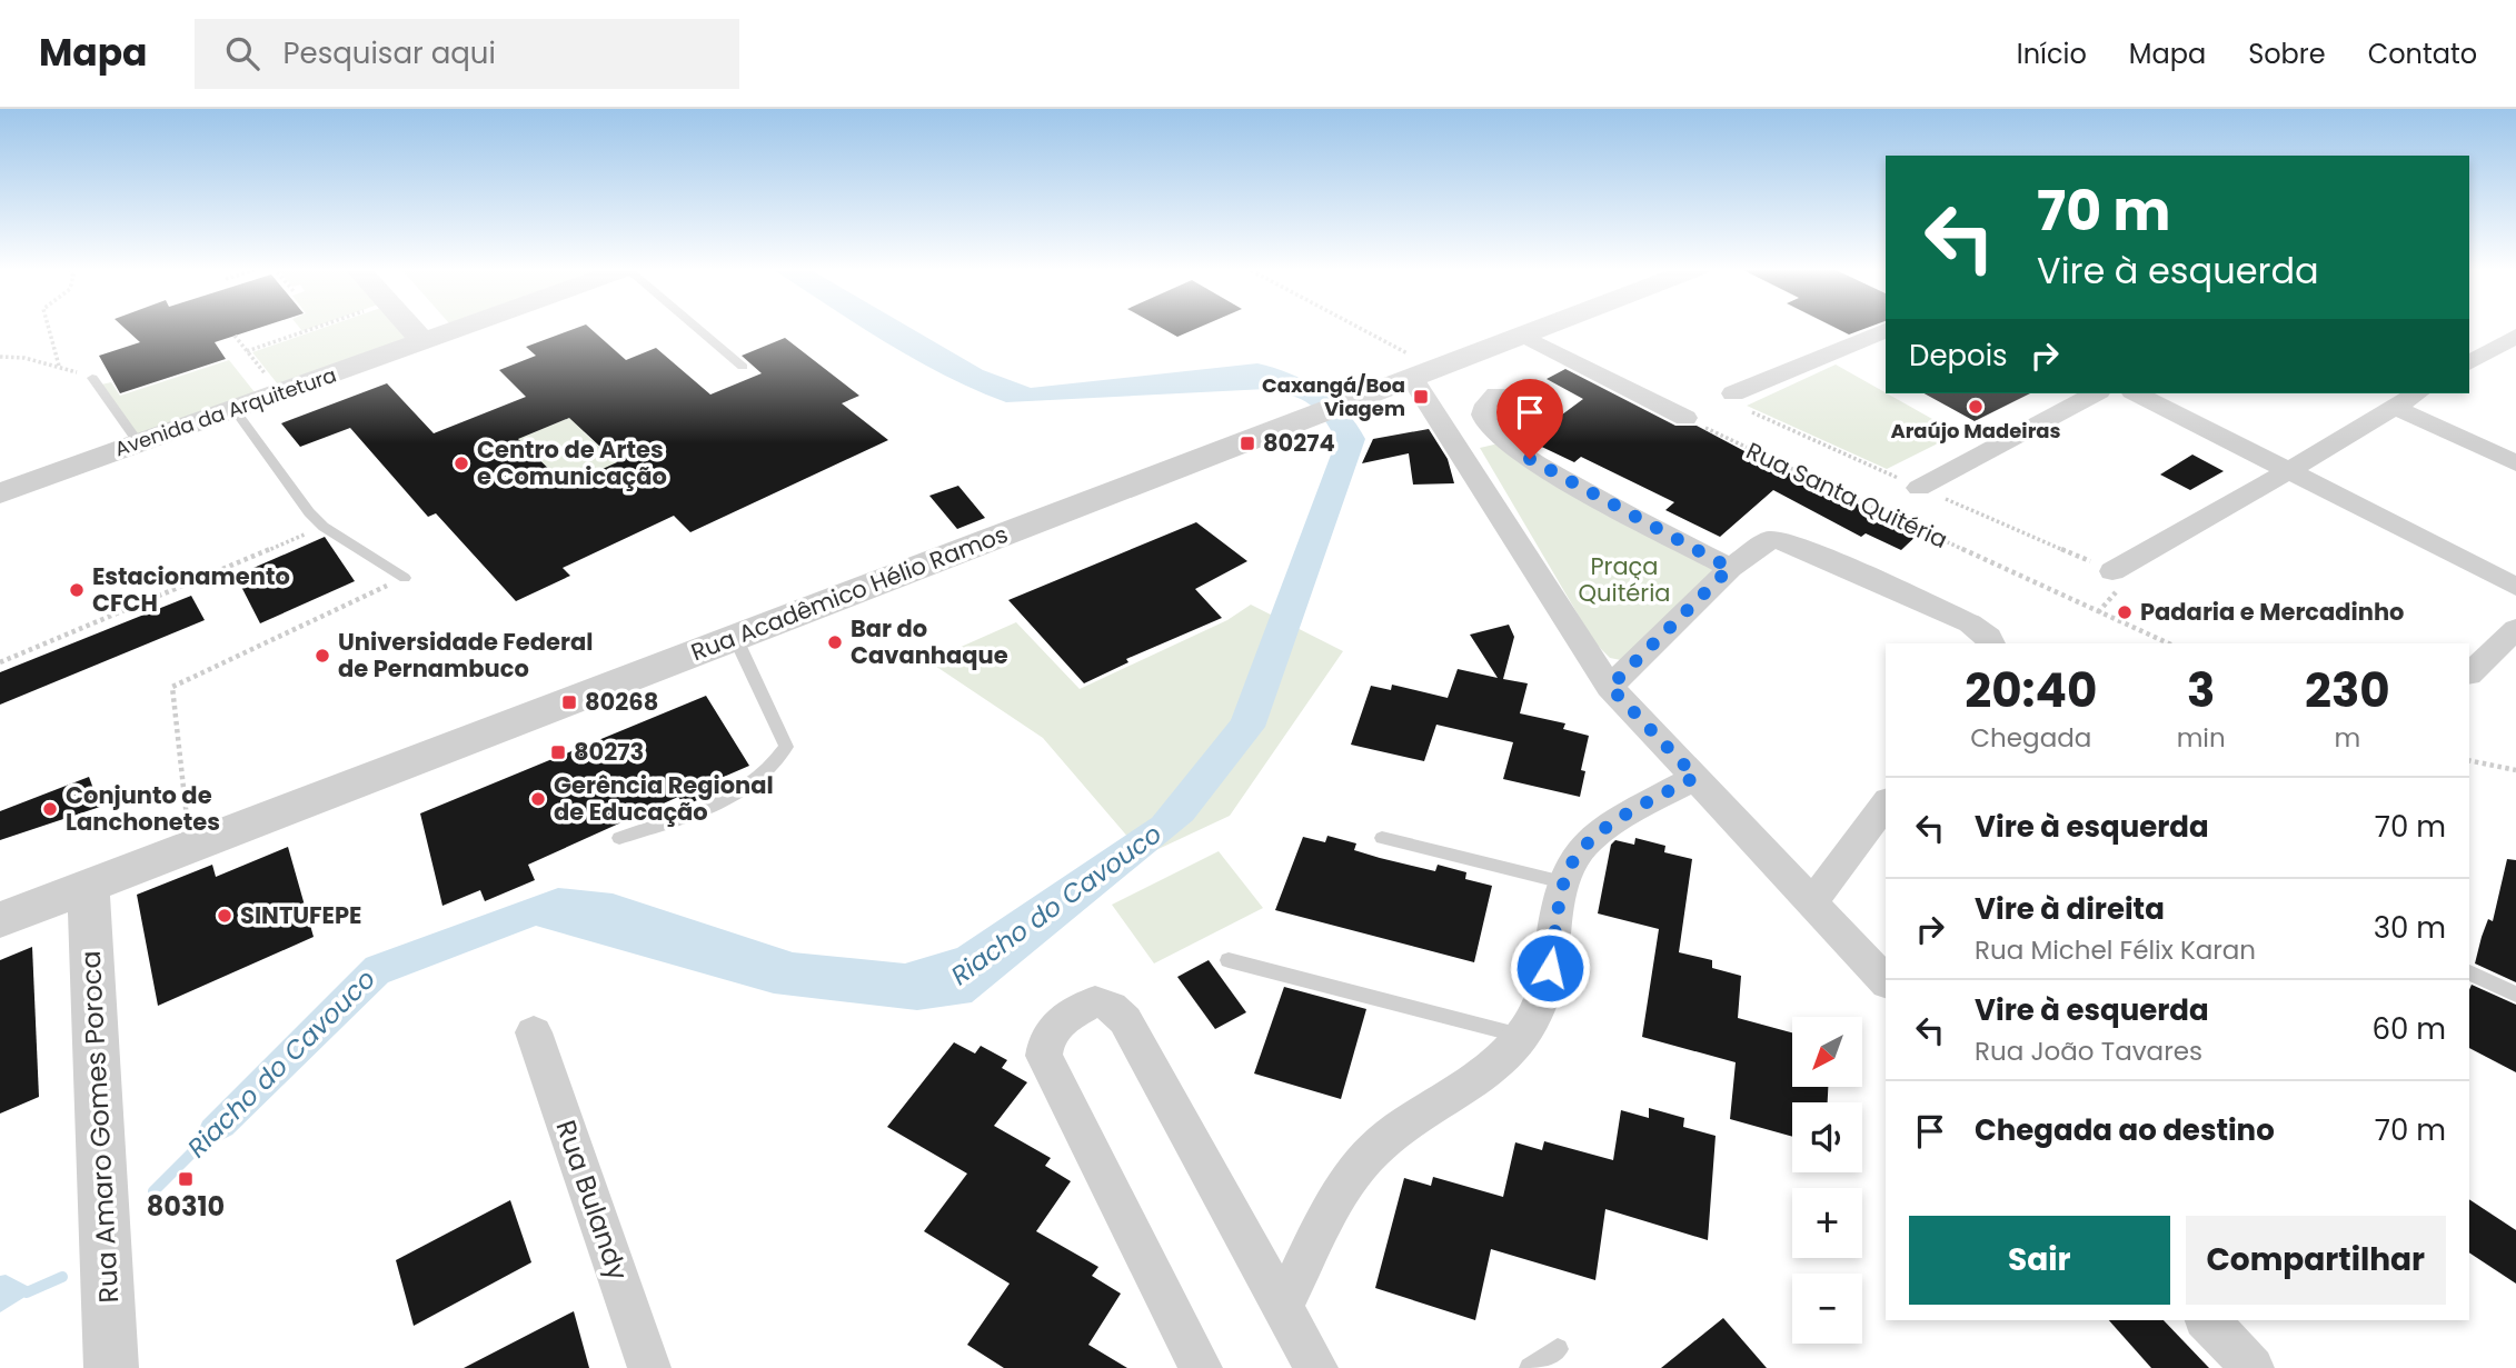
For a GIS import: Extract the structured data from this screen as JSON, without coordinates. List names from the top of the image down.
{
  "streets": {
    "street": [
      "Avenida da Arquitetura",
      "Rua Acadêmico Hélio Ramos",
      "Rua Amaro Gomes Poroca",
      "Rua Bulandy"
    ],
    "path": ["Rua Santa Quitéria"]
  },
  "crossings": [
    ["Rua Acadêmico Hélio Ramos", "Rua Amaro Gomes Poroca"]
  ],
  "water": ["Riacho do Cavouco"],
  "parks": ["Praça Quitéria"],
  "places": {
    "transit": [
      "Caxangá/Boa Viagem",
      "80274",
      "80268",
      "80273",
      "80310"
    ],
    "other": [
      "Araújo Madeiras",
      "Centro de Artes e Comunicação",
      "Estacionamento CFCH",
      "Padaria e Mercadinho",
      "Bar do Cavanhaque",
      "Universidade Federal de Pernambuco",
      "Gerência Regional de Educação",
      "Conjunto de Lanchonetes",
      "SINTUFEPE"
    ]
  },
  "north": "bottom left",
  "page": {
    "header": "Mapa",
    "search": "Pesquisar aqui",
    "nav": [
      "Início",
      "Mapa",
      "Sobre",
      "Contato"
    ],
    "turn": ["70 m", "Vire à esquerda"],
    "then": "Depois",
    "eta": [
      "20:40",
      "Chegada",
      "3",
      "min",
      "230",
      "m"
    ],
    "list": [
      {
        "name": "Vire à esquerda",
        "value": "70 m"
      },
      {
        "name": "Vire à direita",
        "note": "Rua Michel Félix Karan",
        "value": "30 m"
      },
      {
        "name": "Vire à esquerda",
        "note": "Rua João Tavares",
        "value": "60 m"
      },
      {
        "name": "Chegada ao destino",
        "value": "70 m"
      }
    ],
    "map_buttons": ["+", "−"],
    "buttons": ["Sair", "Compartilhar"]
  }
}
